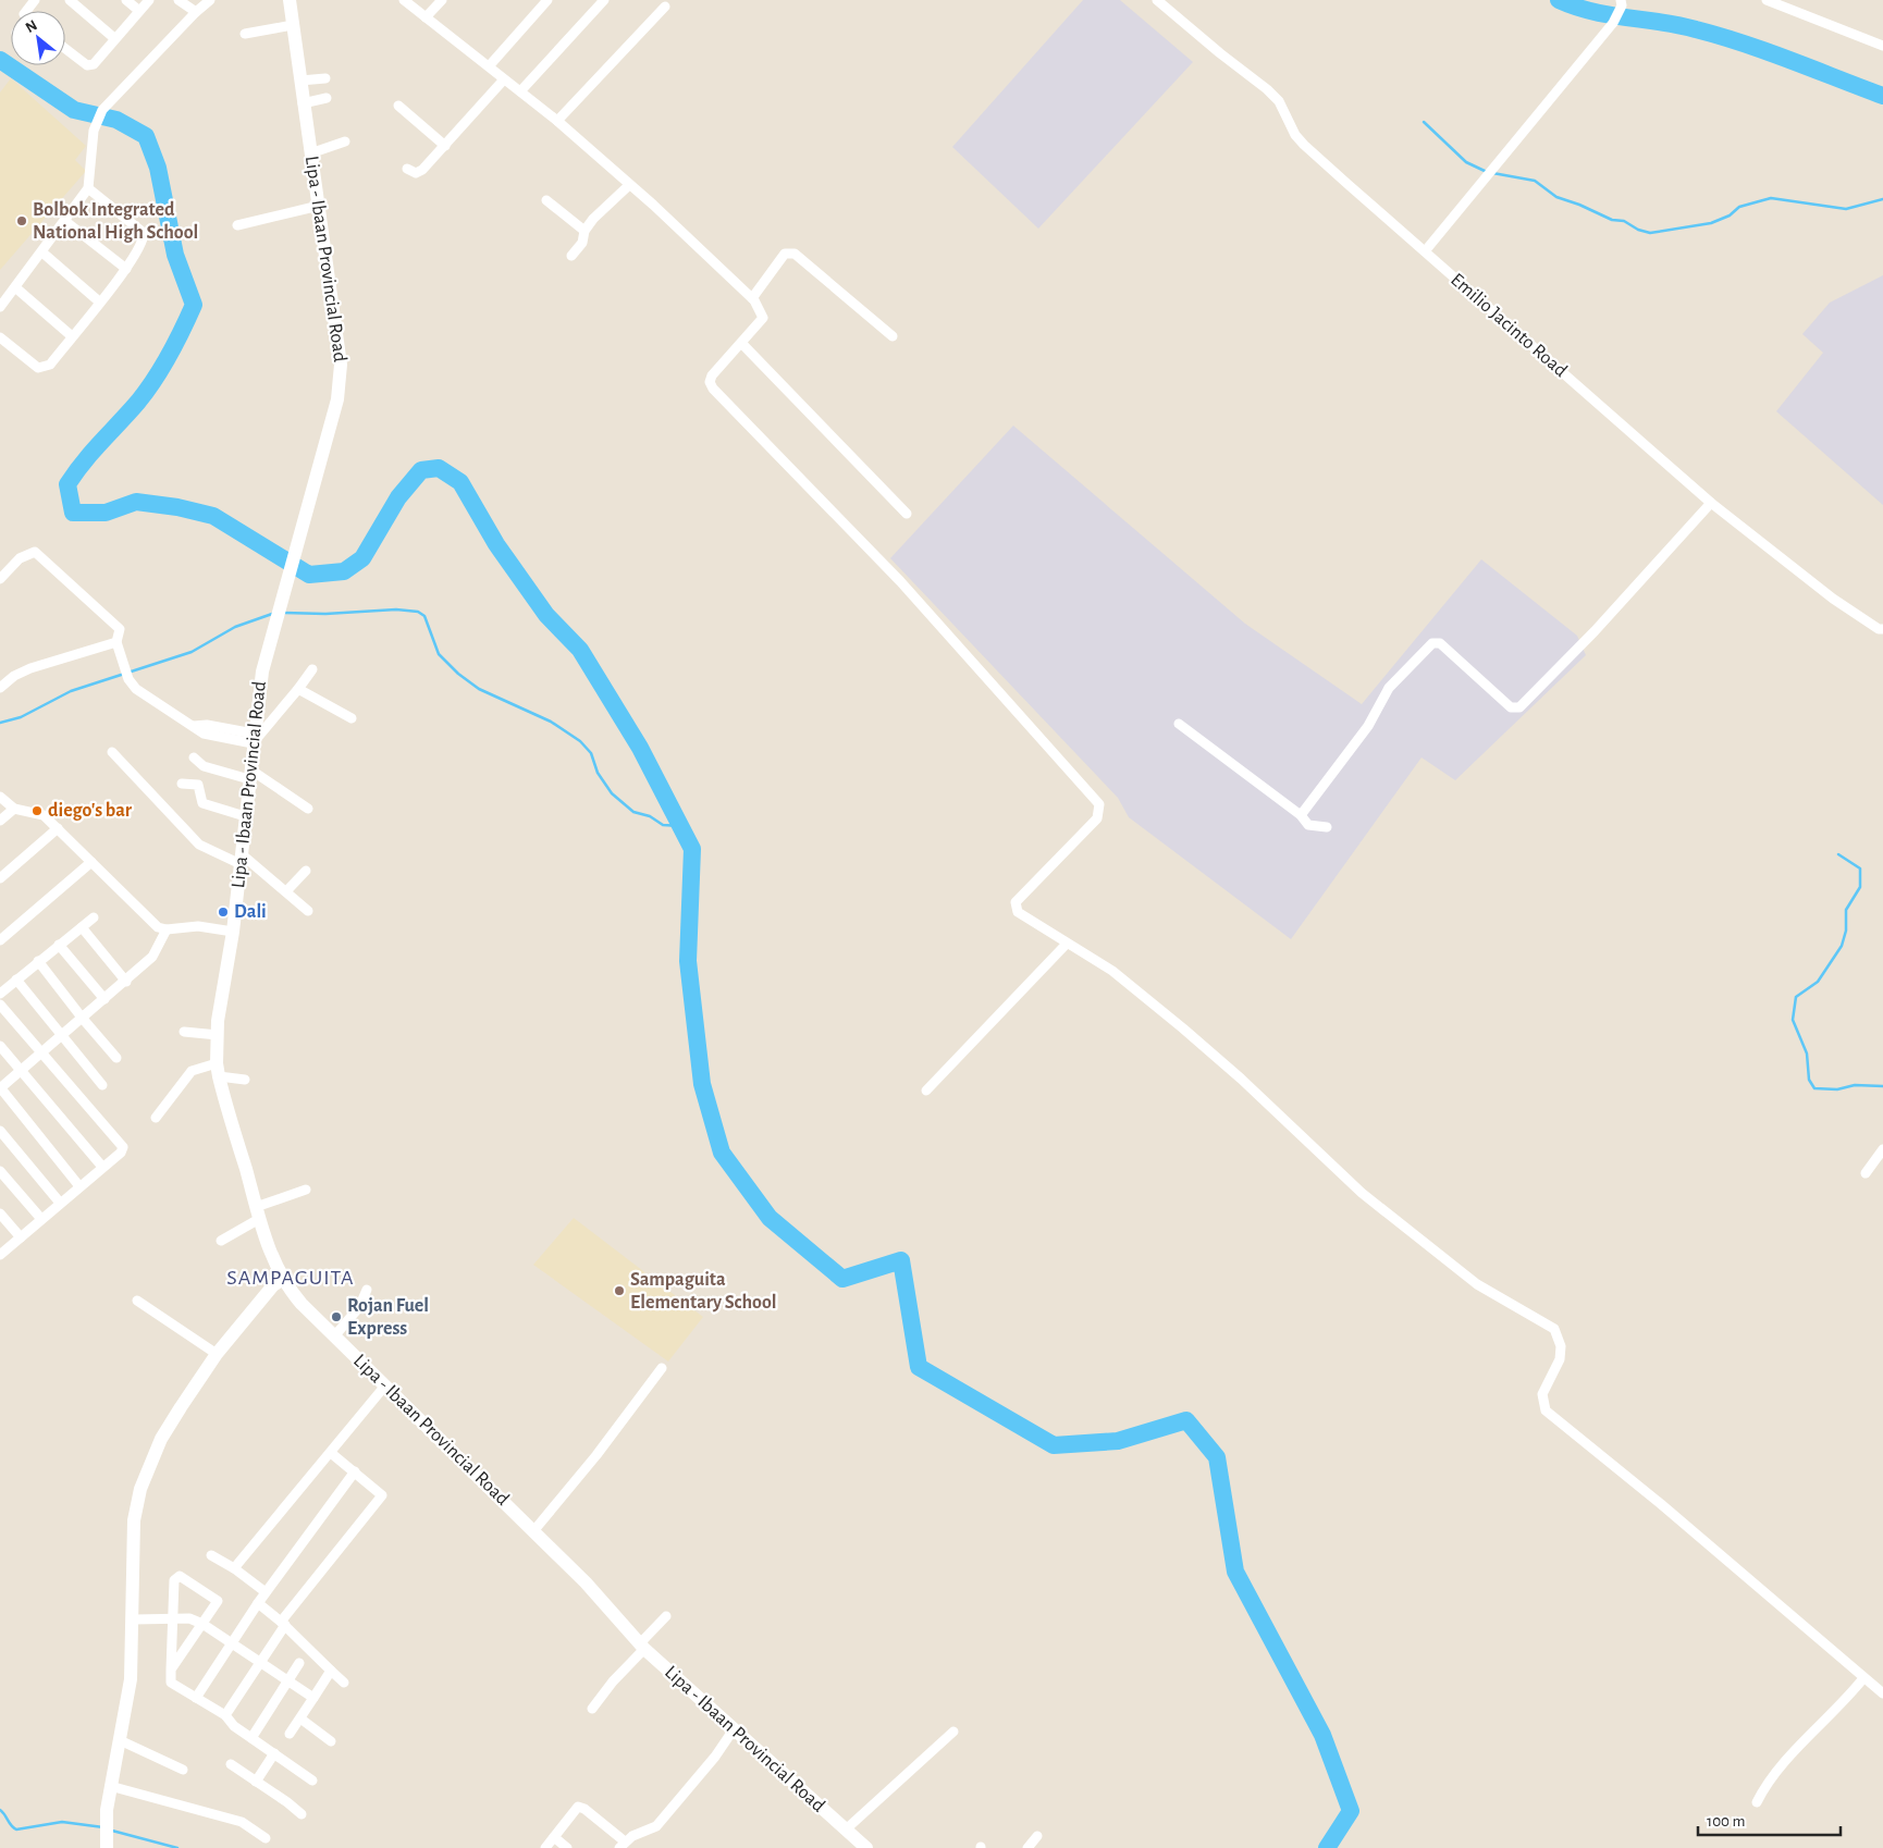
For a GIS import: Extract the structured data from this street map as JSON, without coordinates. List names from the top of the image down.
{
  "streets": {
    "main road": ["Lipa - Ibaan Provincial Road"],
    "street": ["Emilio Jacinto Road"]
  },
  "districts": ["SAMPAGUITA"],
  "places": [
    "Bolbok Integrated National High School",
    "diego's bar",
    "Dali",
    "Sampaguita Elementary School",
    "Rojan Fuel Express"
  ],
  "scale_bar": "100 m",
  "north": "top left"
}
